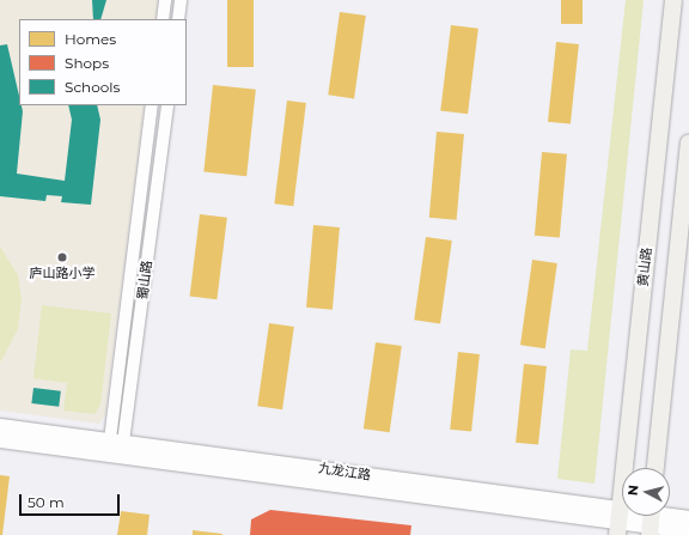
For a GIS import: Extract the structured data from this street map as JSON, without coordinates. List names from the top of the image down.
{
  "streets": {
    "main road": ["黄山路"],
    "street": ["蜀山路", "九龙江路"]
  },
  "crossings": [
    ["黄山路", "九龙江路"],
    ["蜀山路", "九龙江路"]
  ],
  "places": ["庐山路小学"],
  "legend": ["Homes", "Shops", "Schools"],
  "scale_bar": "50 m",
  "north": "left"
}
